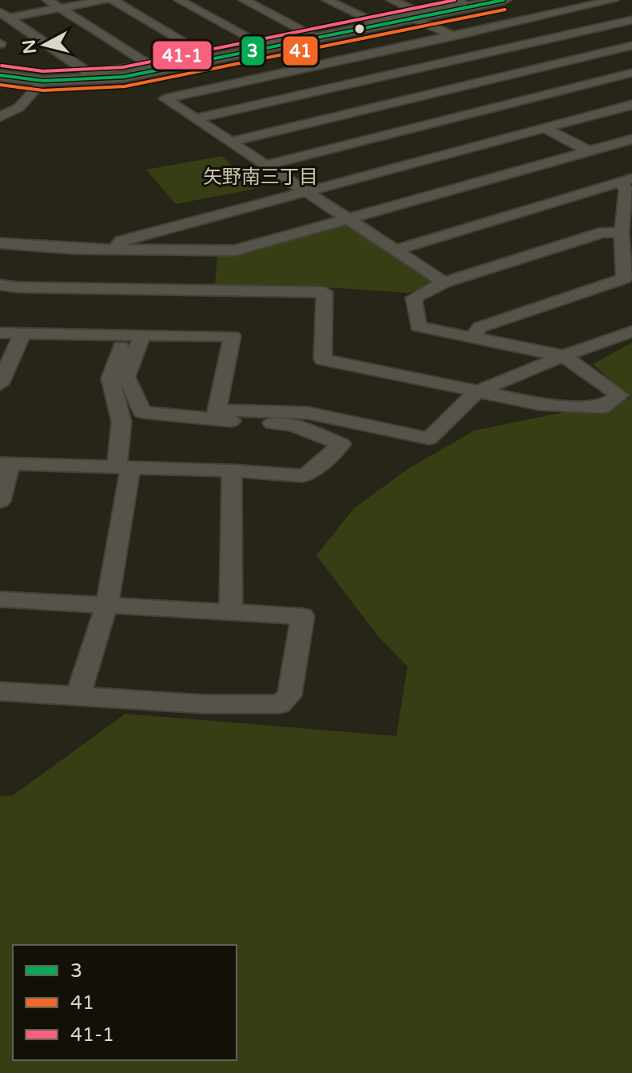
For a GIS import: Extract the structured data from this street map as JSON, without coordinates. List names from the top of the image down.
{
  "districts": ["矢野南三丁目"],
  "lines": ["transit line 3", "transit line 41-1", "transit line 41"],
  "legend": ["3", "41", "41-1"],
  "north": "left"
}
